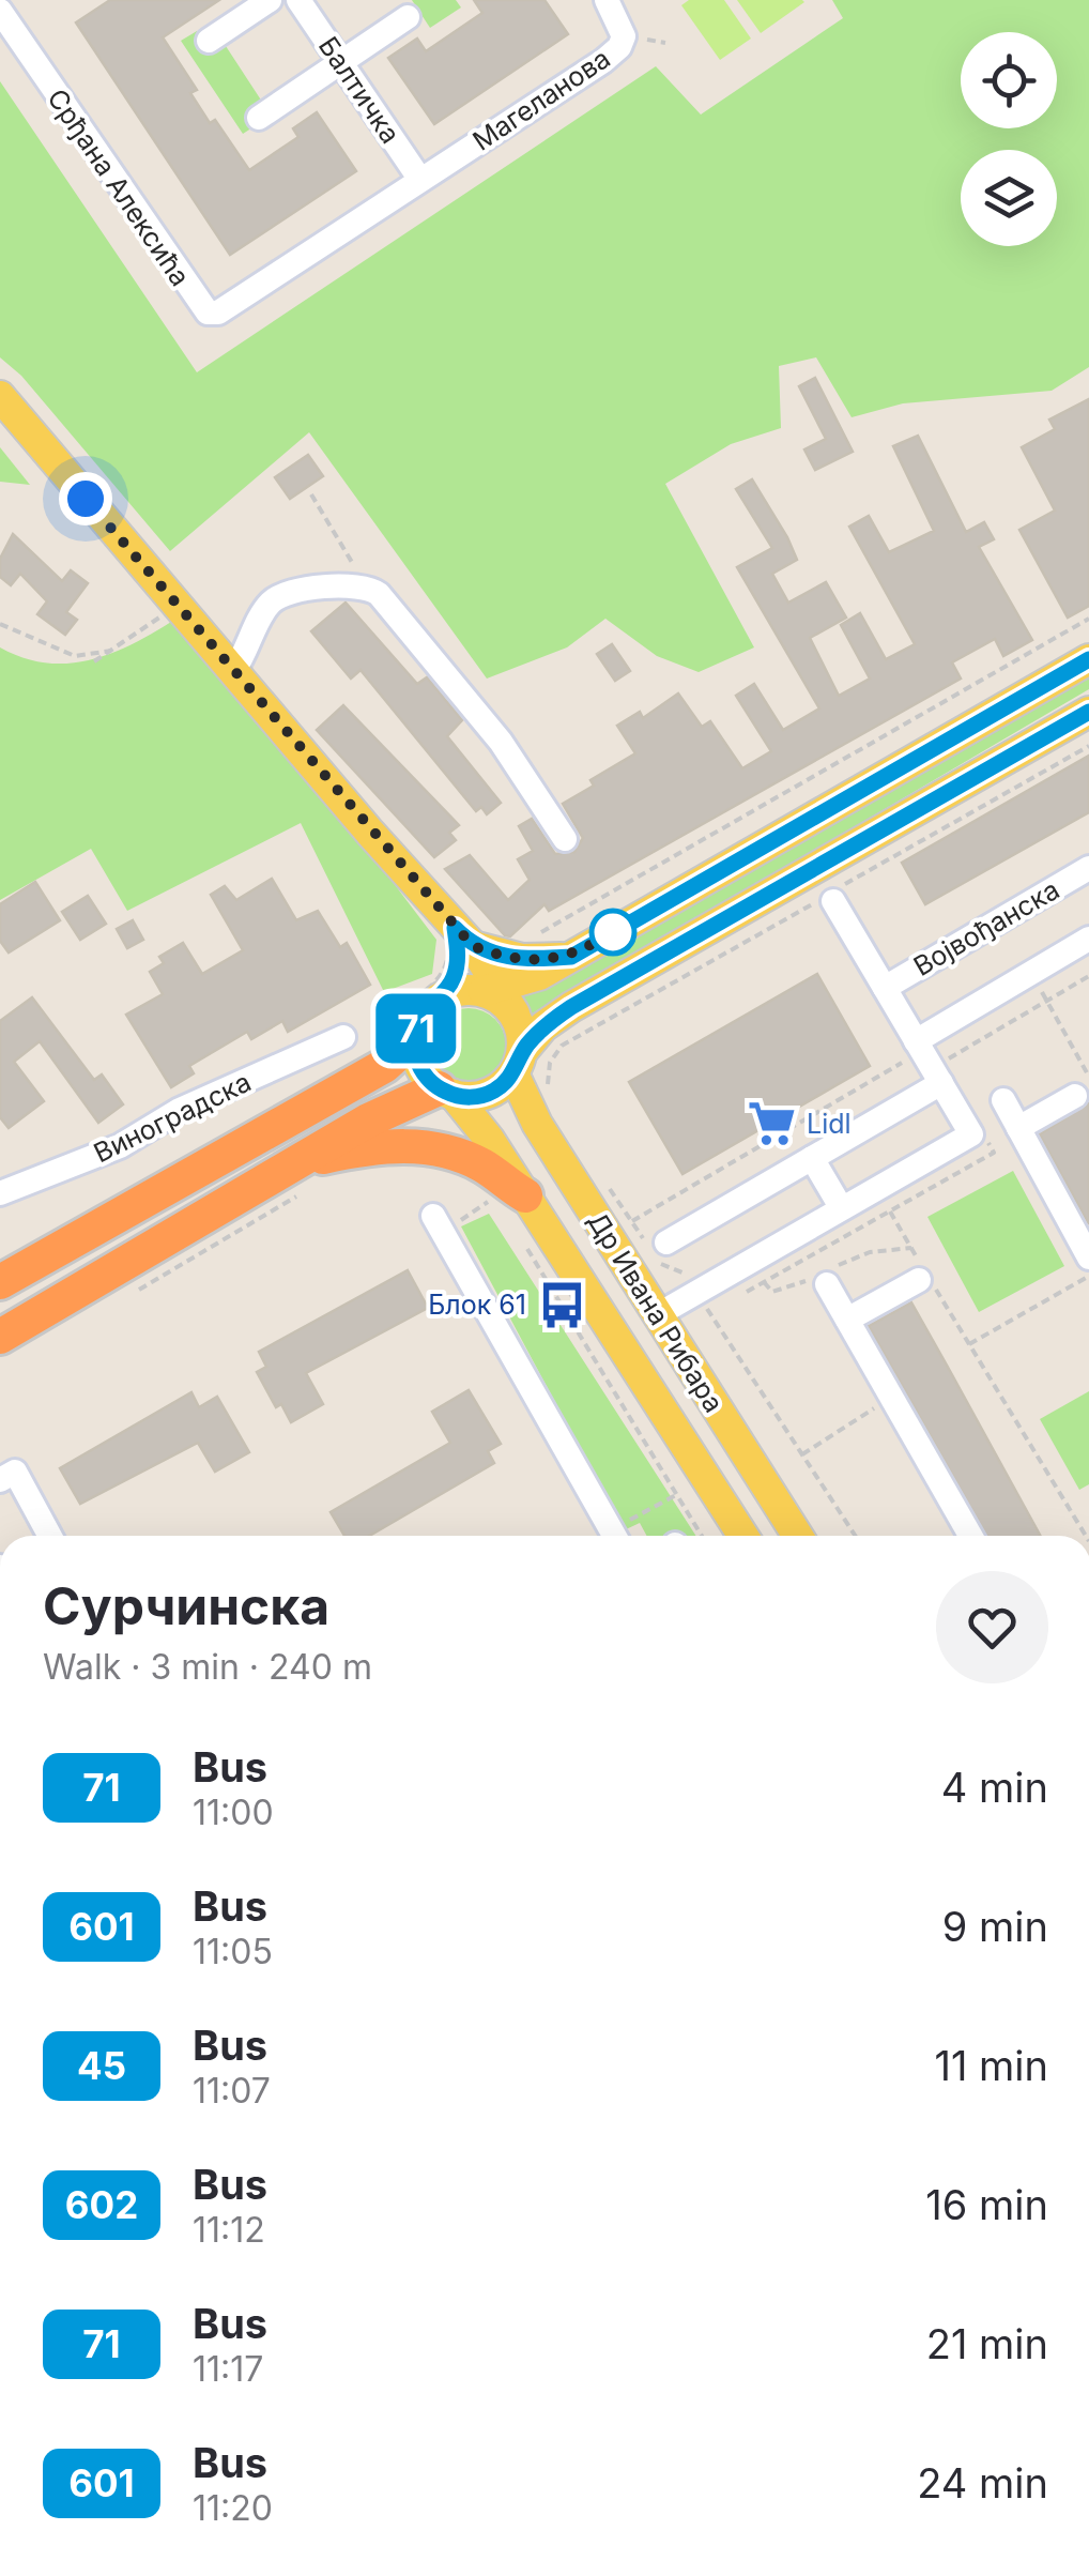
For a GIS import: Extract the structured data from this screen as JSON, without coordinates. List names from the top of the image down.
{
  "streets": {
    "main road": ["Др Ивана Рибара"],
    "street": [
      "Балтичка",
      "Магеланова",
      "Срђана Алексића",
      "Војвођанска",
      "Виноградска"
    ]
  },
  "crossings": [
    ["Балтичка", "Магеланова"],
    ["Балтичка", "Срђана Алексића"],
    ["Магеланова", "Срђана Алексића"]
  ],
  "places": {
    "supermarket": ["Lidl"],
    "bus stop": ["Блок 61"]
  },
  "lines": ["bus line 71"],
  "page": {
    "on_map": "71",
    "heading": ["Сурчинска", "Walk · 3 min · 240 m"],
    "list": [
      {
        "mark": "71",
        "name": "Bus",
        "note": "11:00",
        "value": "4 min"
      },
      {
        "mark": "601",
        "name": "Bus",
        "note": "11:05",
        "value": "9 min"
      },
      {
        "mark": "45",
        "name": "Bus",
        "note": "11:07",
        "value": "11 min"
      },
      {
        "mark": "602",
        "name": "Bus",
        "note": "11:12",
        "value": "16 min"
      },
      {
        "mark": "71",
        "name": "Bus",
        "note": "11:17",
        "value": "21 min"
      },
      {
        "mark": "601",
        "name": "Bus",
        "note": "11:20",
        "value": "24 min"
      }
    ]
  }
}
